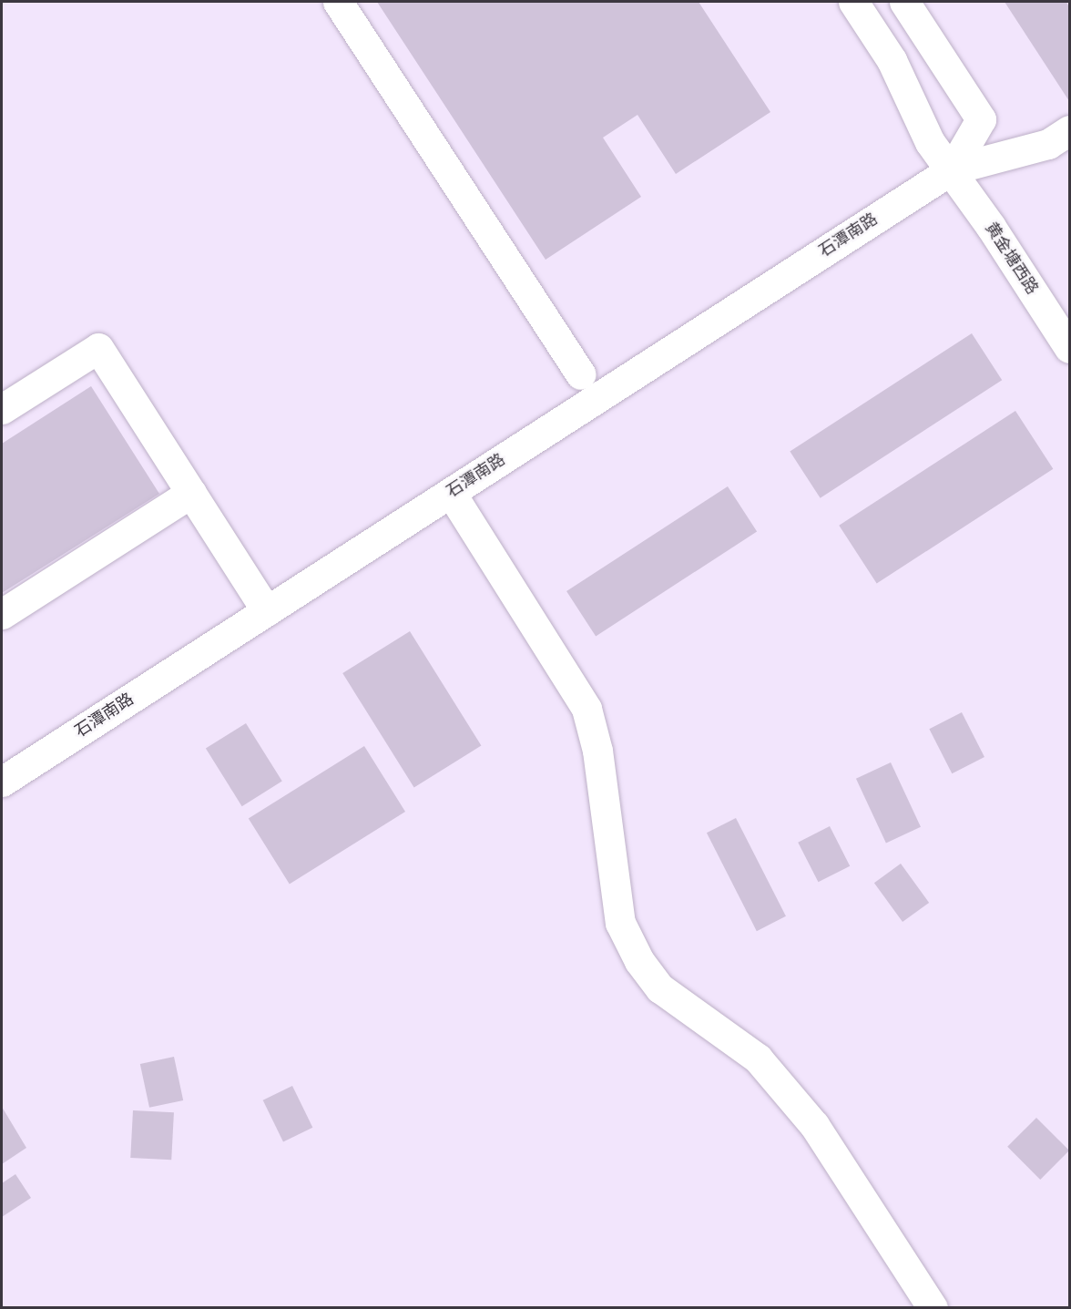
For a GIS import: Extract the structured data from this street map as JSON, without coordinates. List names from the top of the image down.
{
  "streets": {
    "street": ["石潭南路", "黄金塘西路"]
  },
  "crossings": [
    ["石潭南路", "黄金塘西路"]
  ]
}
